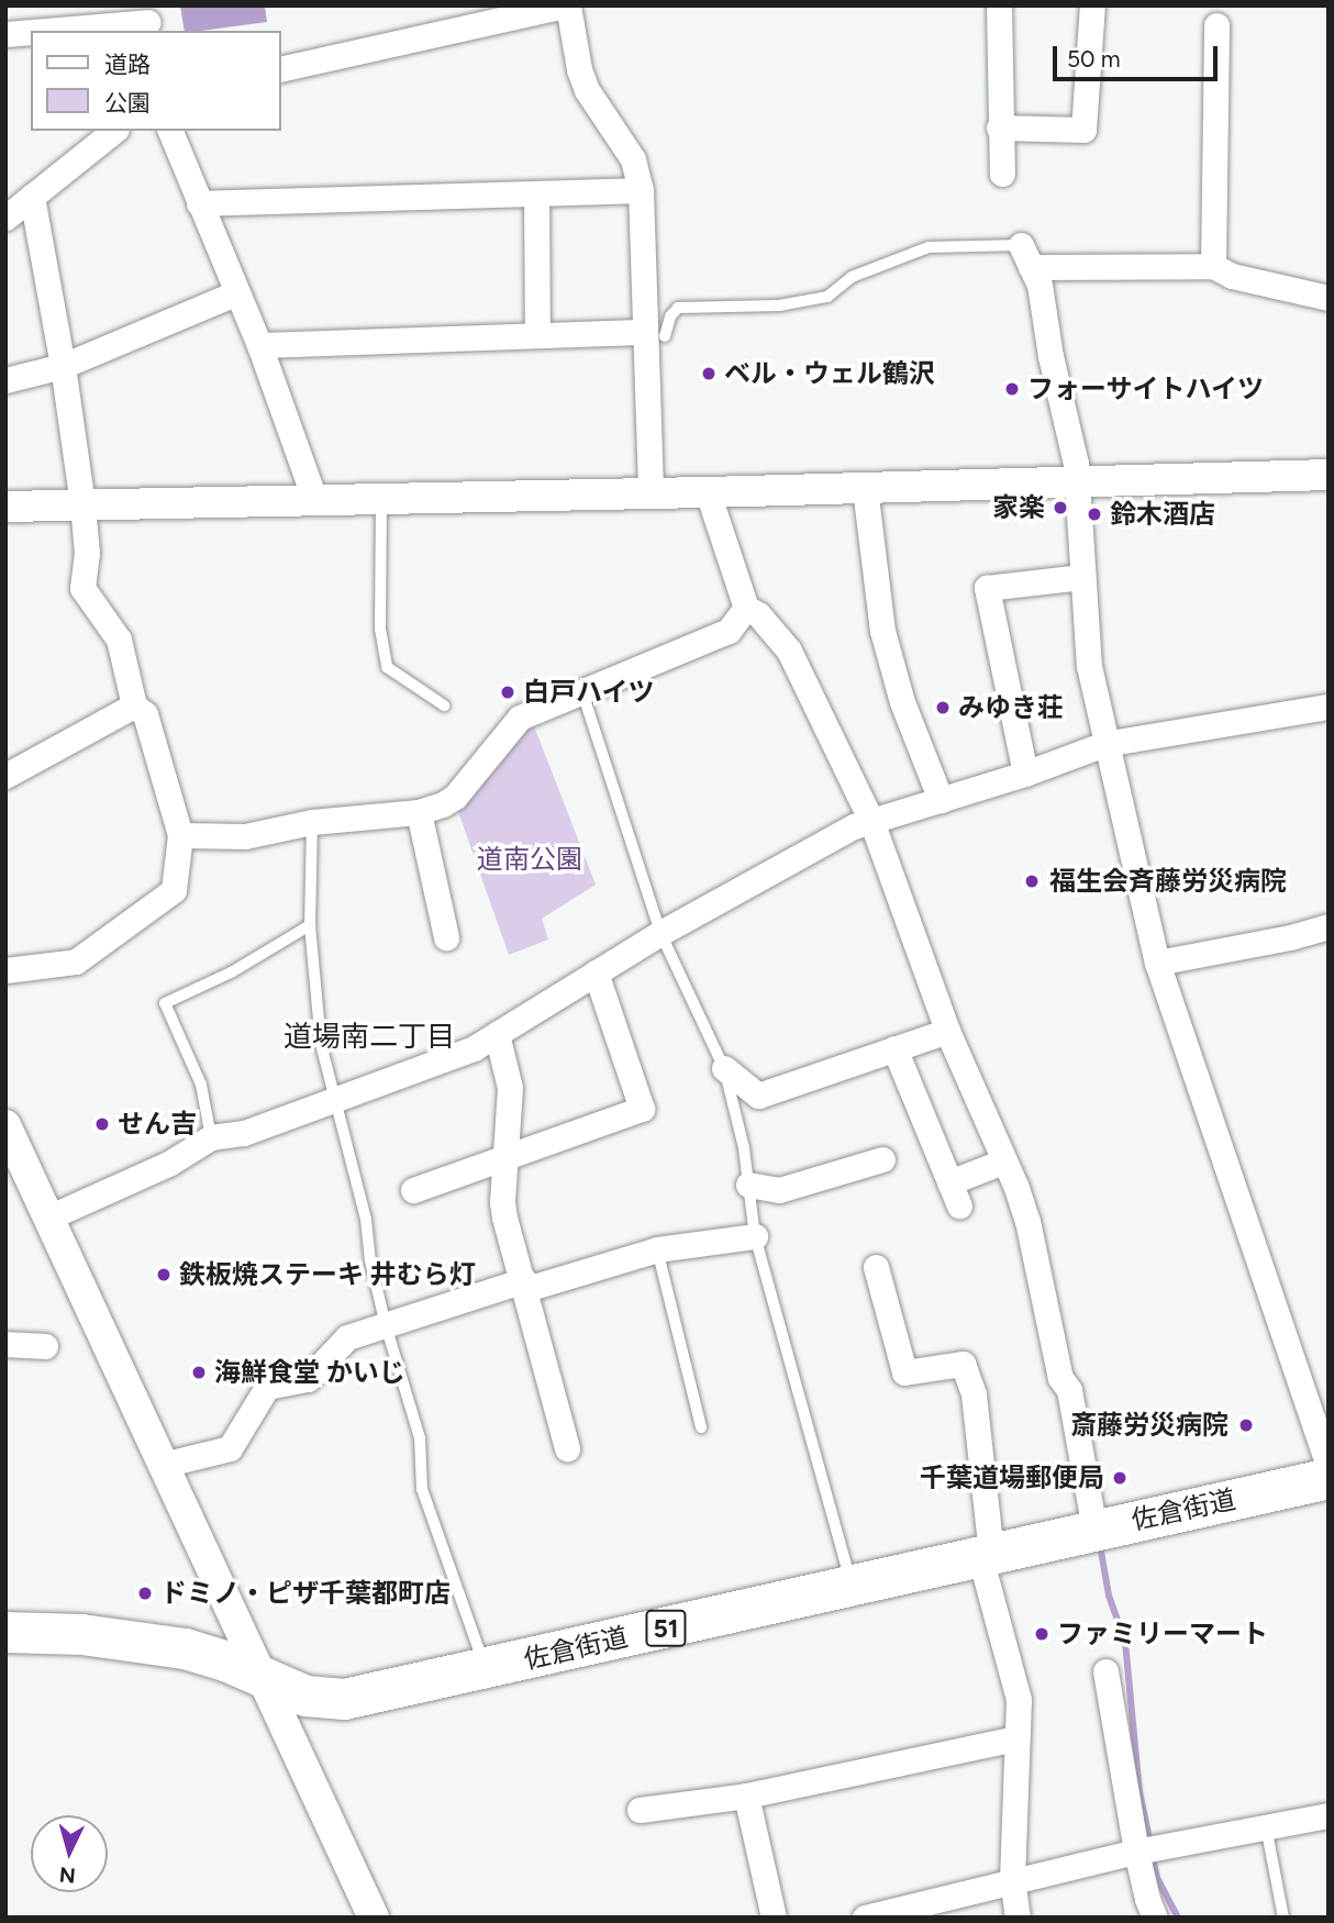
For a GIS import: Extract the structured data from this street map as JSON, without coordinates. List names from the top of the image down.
{
  "streets": {
    "highway": ["佐倉街道", "51"]
  },
  "districts": ["道場南二丁目"],
  "parks": ["道南公園"],
  "places": [
    "ベル・ウェル鶴沢",
    "フォーサイトハイツ",
    "家楽",
    "鈴木酒店",
    "白戸ハイツ",
    "みゆき荘",
    "福生会斉藤労災病院",
    "せん吉",
    "鉄板焼ステーキ 井むら灯",
    "海鮮食堂 かいじ",
    "斎藤労災病院",
    "千葉道場郵便局",
    "ドミノ・ピザ千葉都町店",
    "ファミリーマート"
  ],
  "legend": ["道路", "公園"],
  "scale_bar": "50 m",
  "north": "bottom"
}
